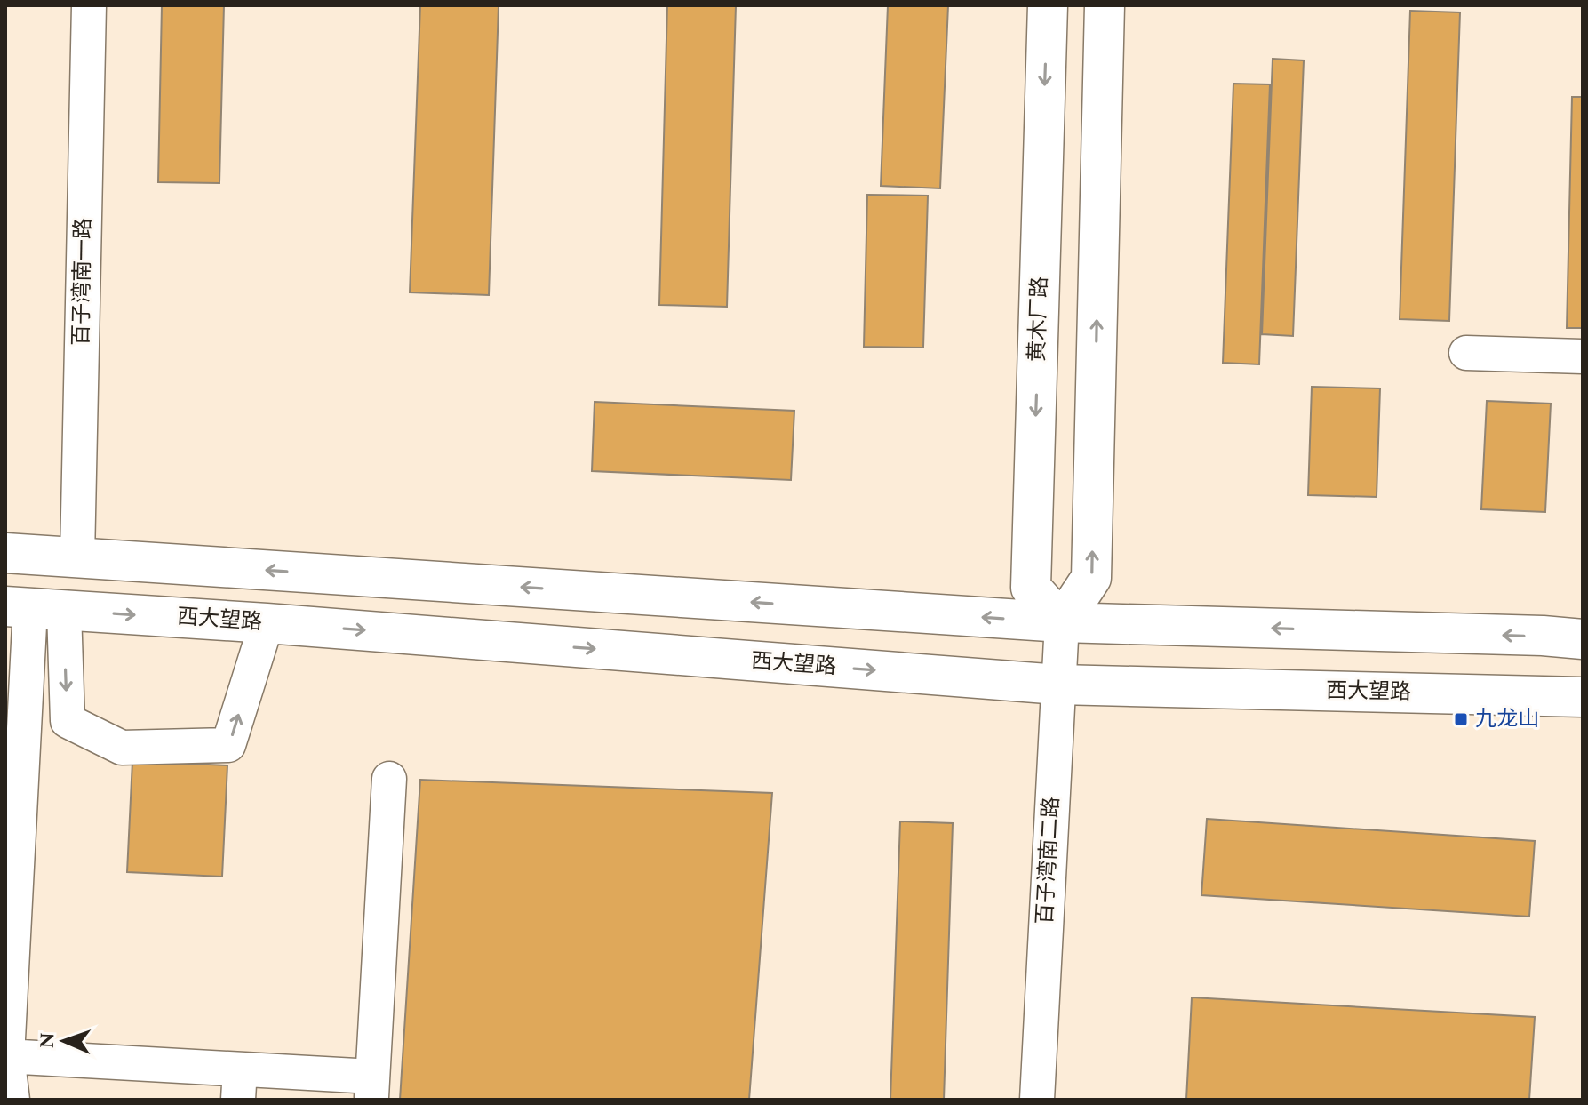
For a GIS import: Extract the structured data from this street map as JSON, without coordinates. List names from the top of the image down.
{
  "streets": {
    "main road": ["黄木厂路", "西大望路"],
    "street": ["百子湾南一路", "百子湾南二路"]
  },
  "crossings": [
    ["黄木厂路", "百子湾南二路"],
    ["西大望路", "百子湾南二路"]
  ],
  "places": {
    "transit": ["九龙山"]
  },
  "north": "left"
}
